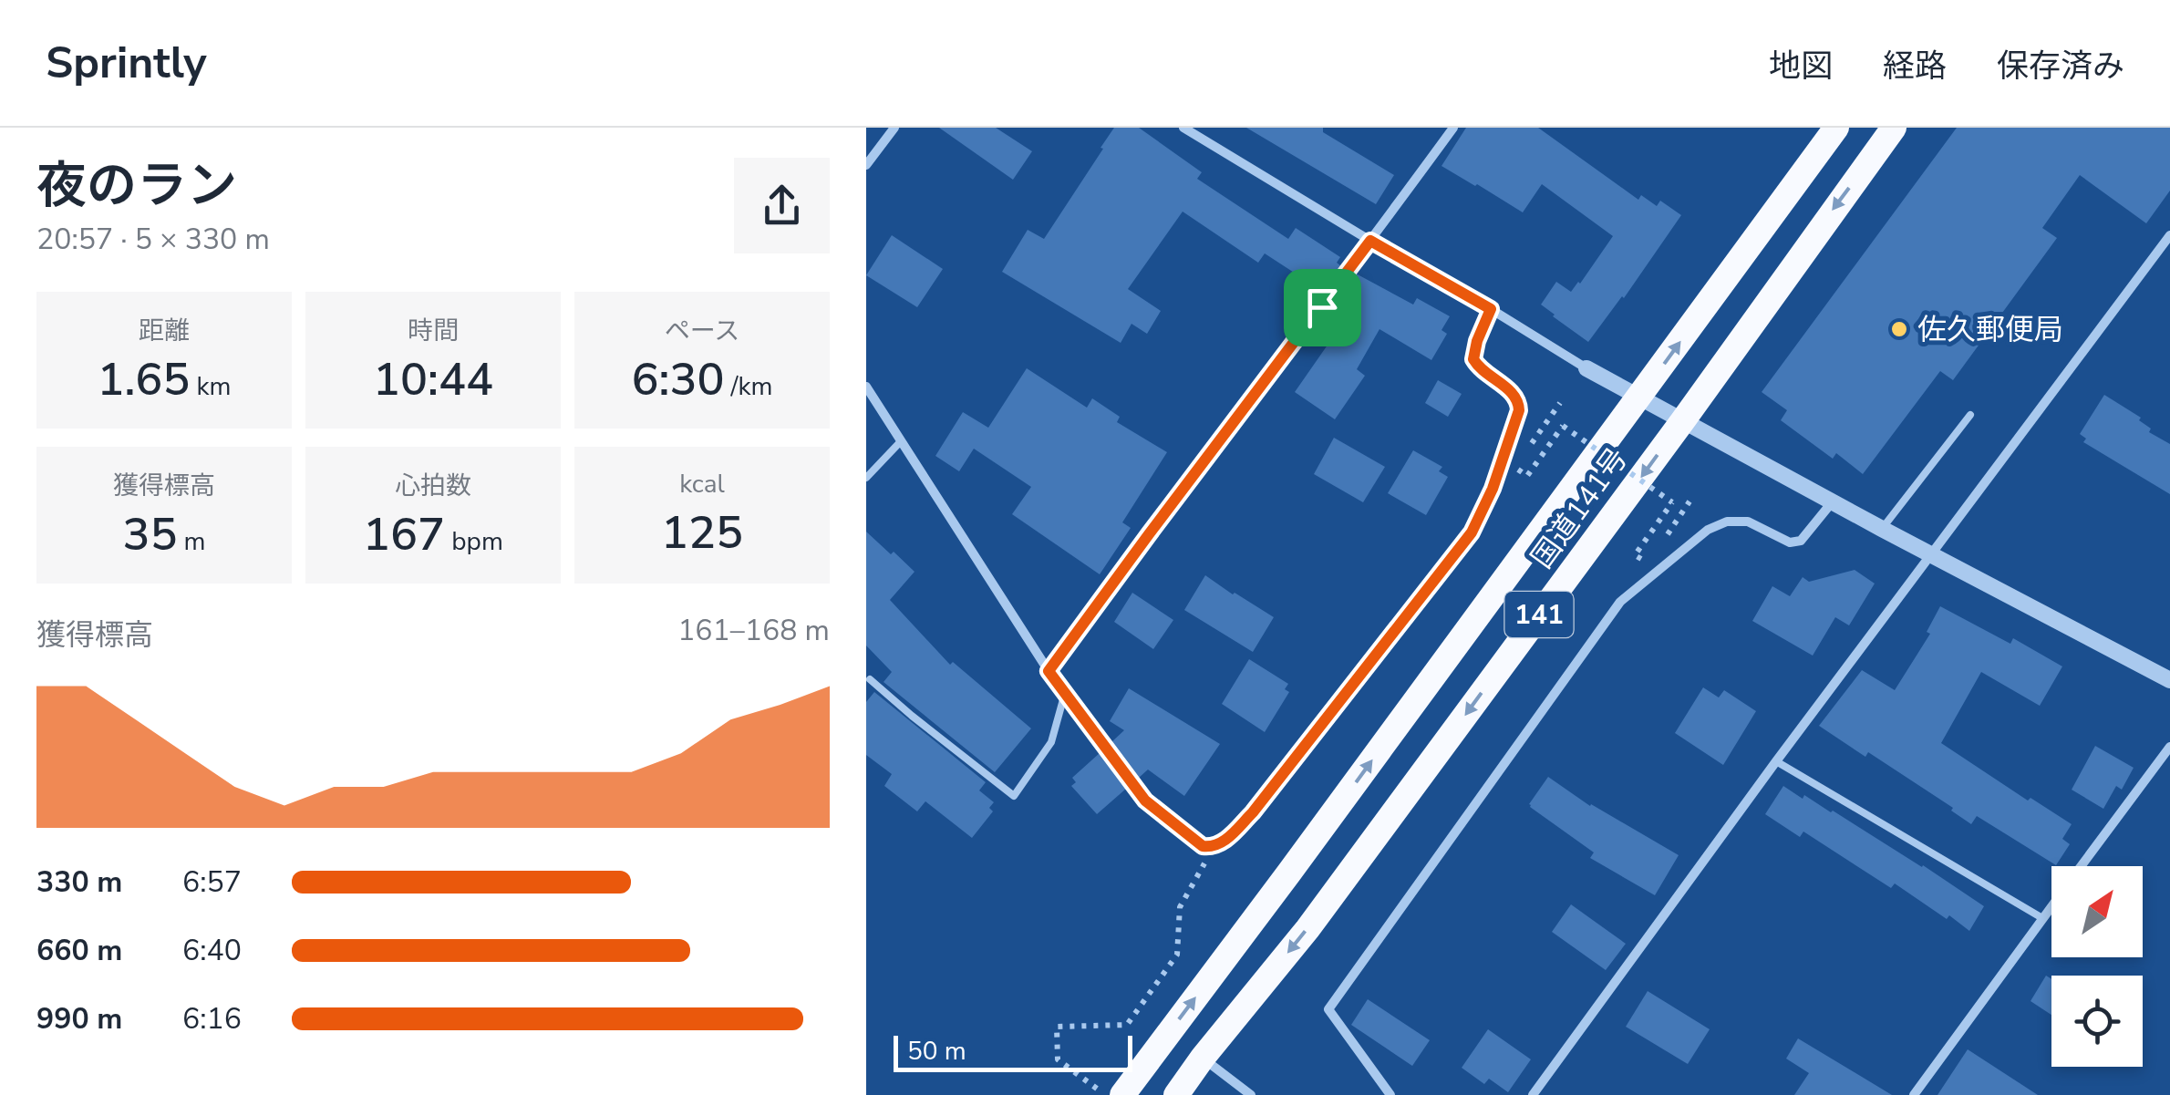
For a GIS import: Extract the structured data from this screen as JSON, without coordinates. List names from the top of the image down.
{
  "streets": {
    "highway": ["国道141号", "141"]
  },
  "places": ["佐久郵便局"],
  "scale_bar": "50 m",
  "north": "top right",
  "page": {
    "header": "Sprintly",
    "nav": ["地図", "経路", "保存済み"],
    "heading": ["夜のラン", "20:57 · 5 × 330 m"],
    "stats": [
      ["距離", "1.65 km"],
      ["時間", "10:44"],
      ["ペース", "6:30 /km"],
      ["獲得標高", "35 m"],
      ["心拍数", "167 bpm"],
      ["kcal", "125"]
    ],
    "chart": ["獲得標高", "161–168 m"],
    "list": [
      {
        "name": "330 m",
        "note": "6:57"
      },
      {
        "name": "660 m",
        "note": "6:40"
      },
      {
        "name": "990 m",
        "note": "6:16"
      }
    ],
    "scale": "50 m"
  }
}
